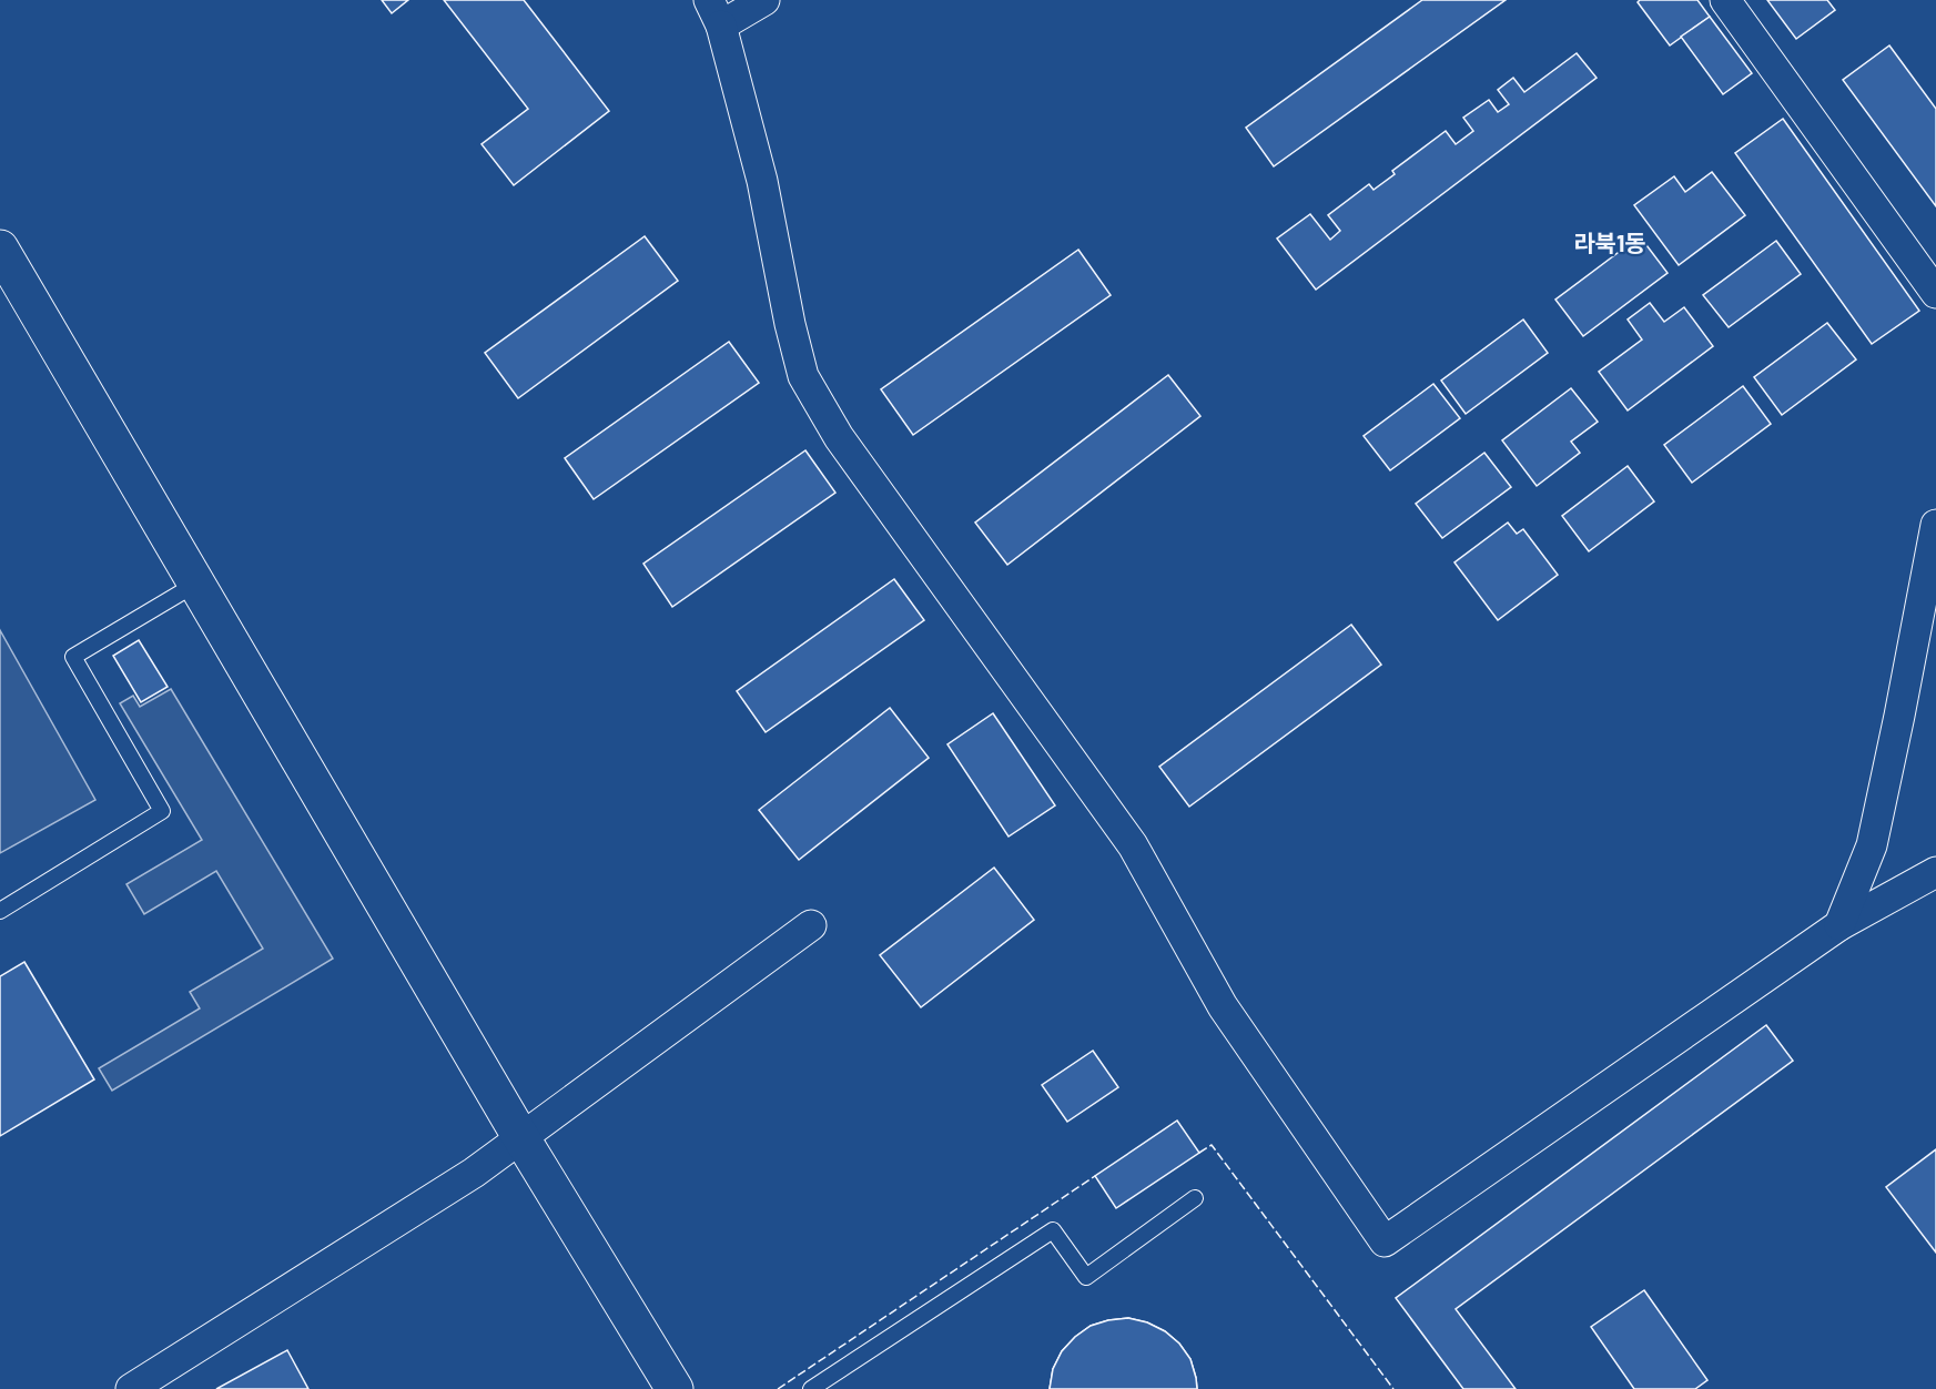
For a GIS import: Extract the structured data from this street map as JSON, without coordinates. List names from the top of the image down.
{
  "districts": ["라북1동"]
}
